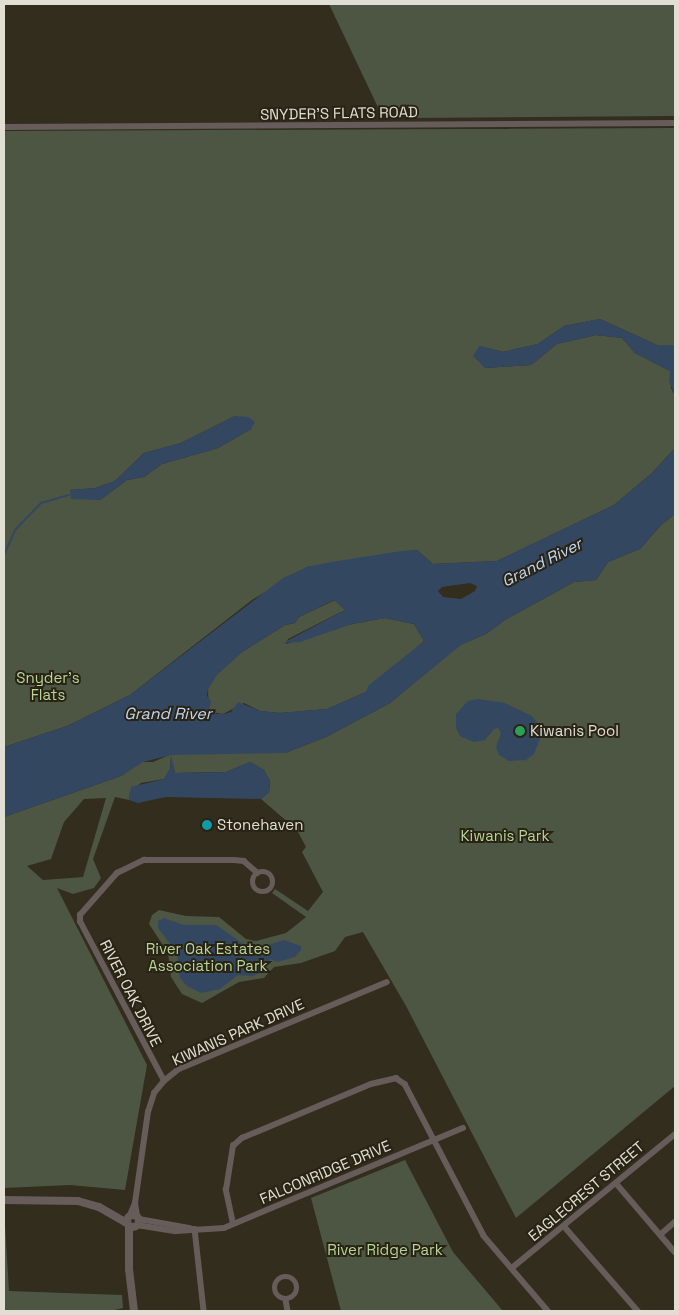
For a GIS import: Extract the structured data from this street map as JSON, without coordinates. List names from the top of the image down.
{
  "streets": {
    "street": [
      "SNYDER'S FLATS ROAD",
      "RIVER OAK DRIVE",
      "KIWANIS PARK DRIVE",
      "FALCONRIDGE DRIVE",
      "EAGLECREST STREET"
    ]
  },
  "crossings": [
    ["RIVER OAK DRIVE", "KIWANIS PARK DRIVE"],
    ["KIWANIS PARK DRIVE", "FALCONRIDGE DRIVE"]
  ],
  "water": ["Grand River"],
  "parks": [
    "Snyder's Flats",
    "Kiwanis Park",
    "River Oak Estates Association Park",
    "River Ridge Park"
  ],
  "places": ["Kiwanis Pool", "Stonehaven"]
}
